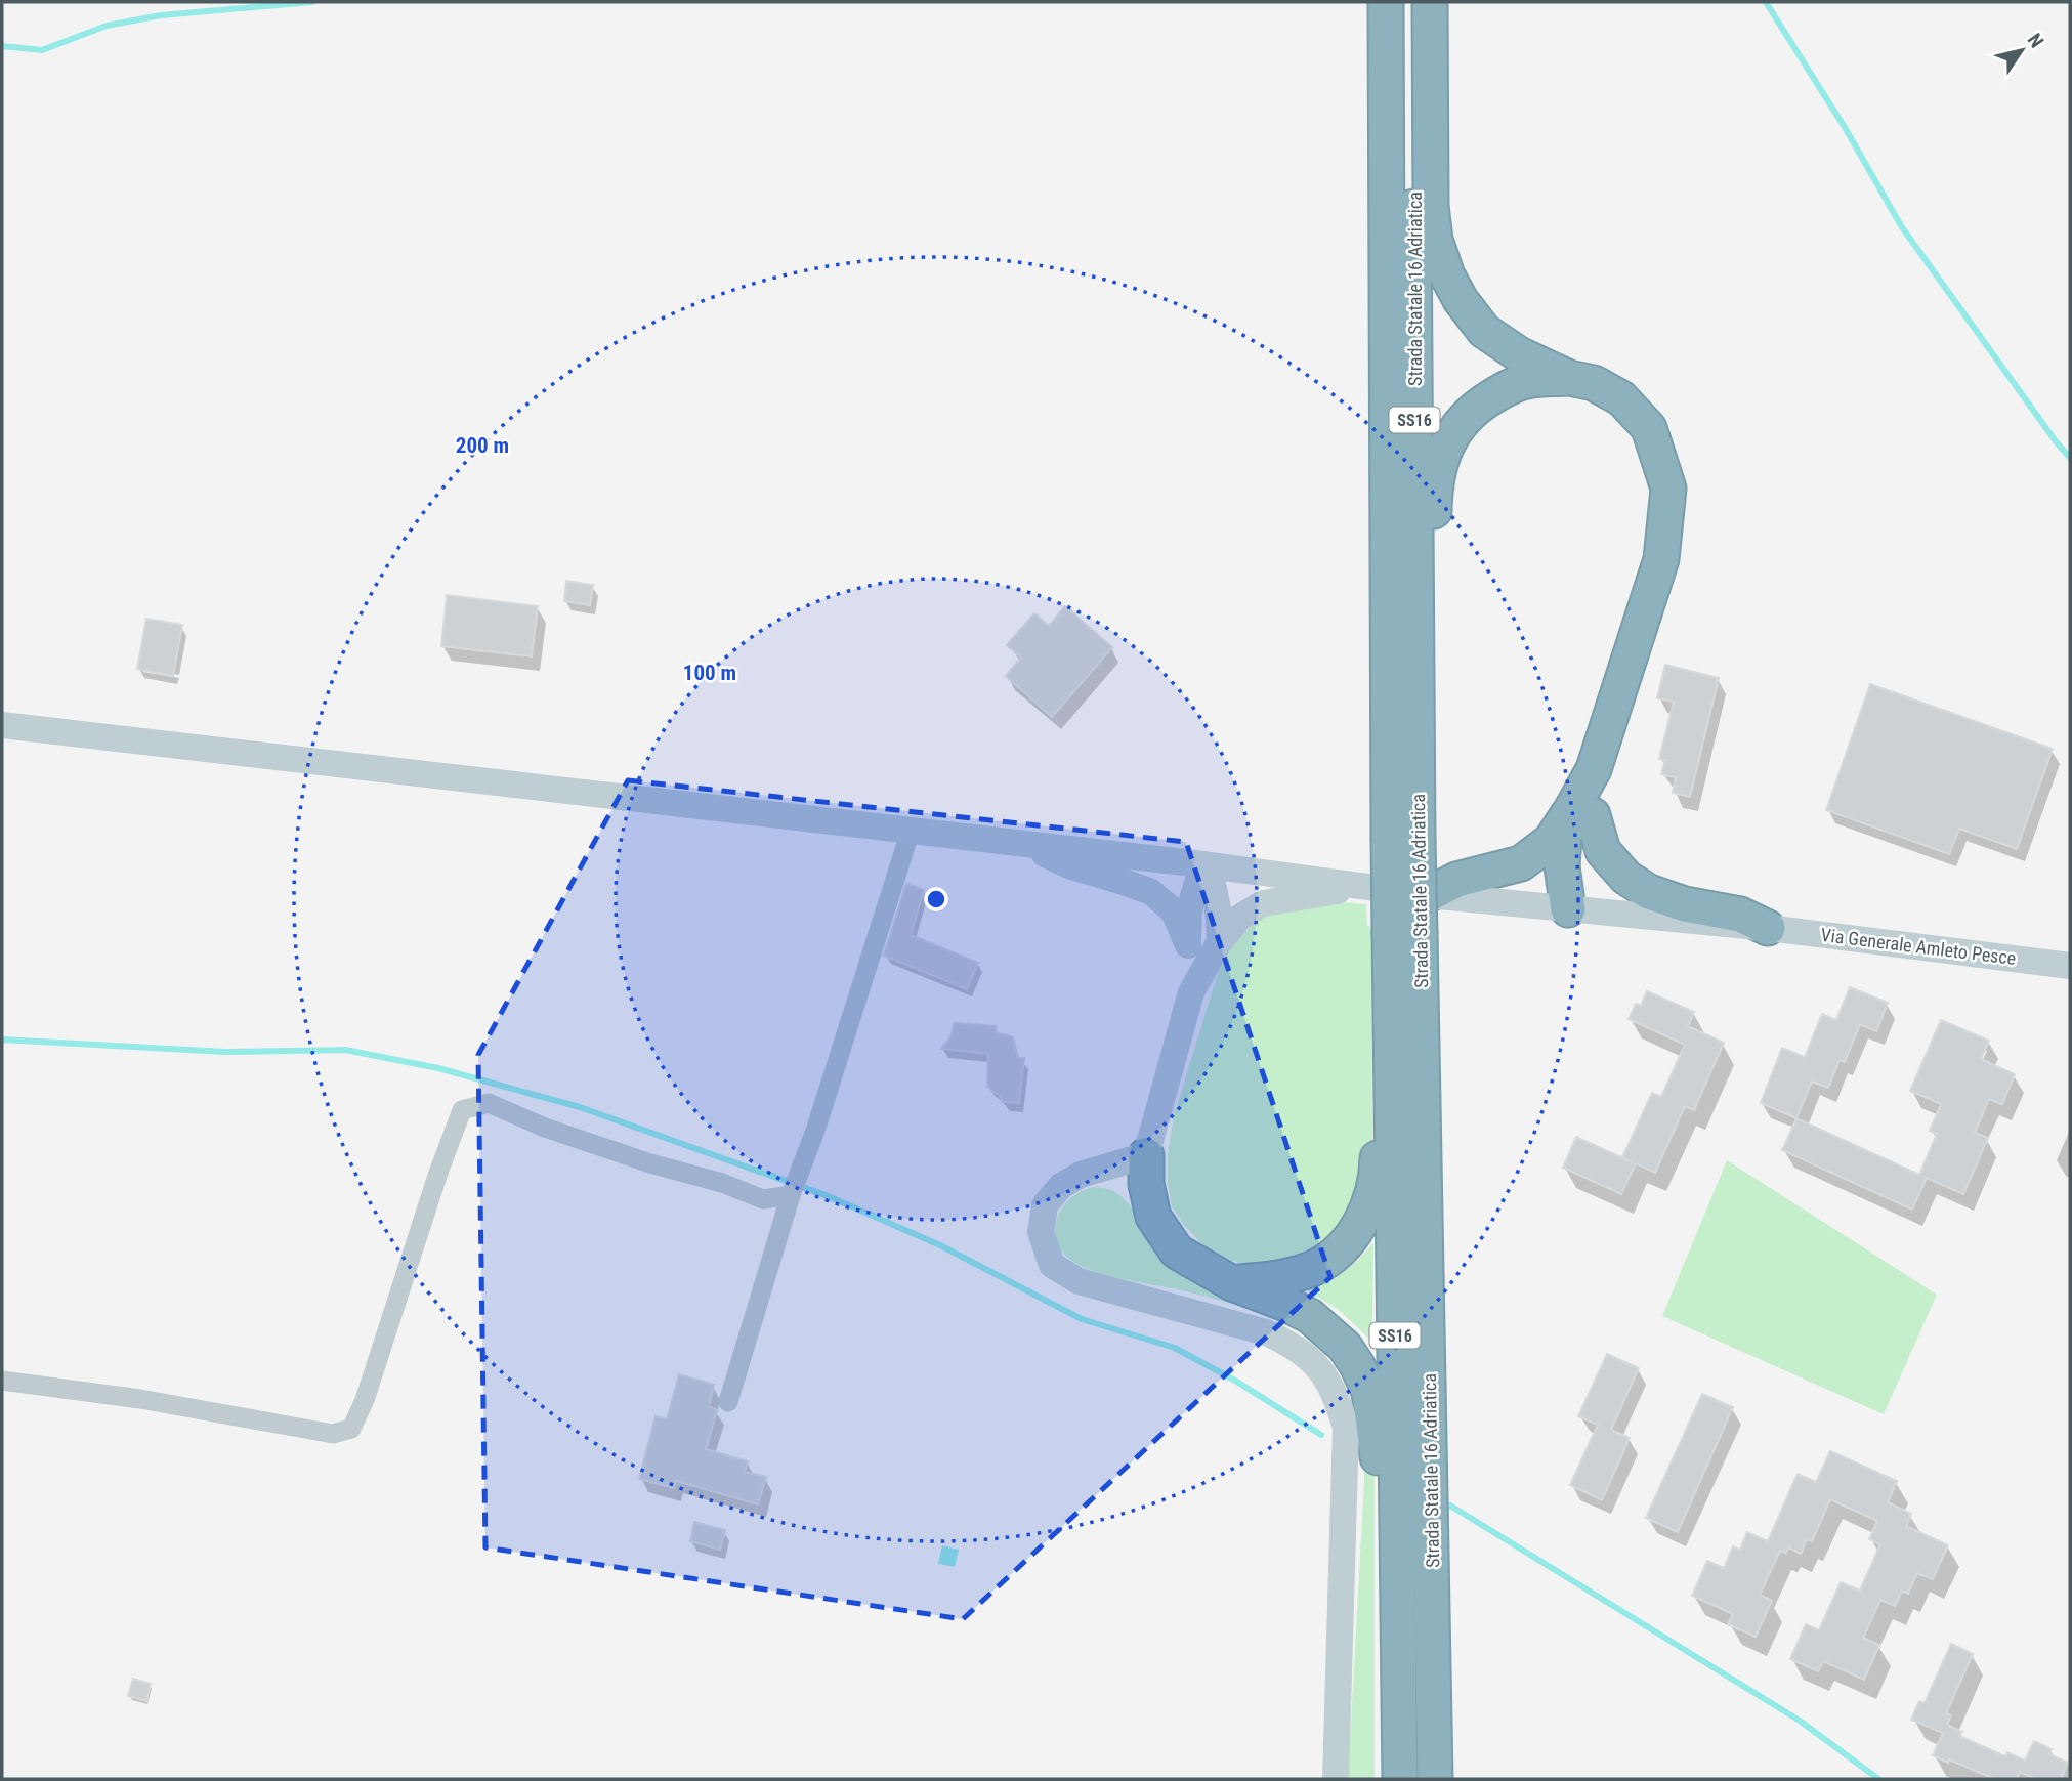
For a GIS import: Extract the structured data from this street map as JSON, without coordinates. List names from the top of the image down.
{
  "streets": {
    "highway": ["Strada Statale 16 Adriatica", "SS16"],
    "main road": ["Via Generale Amleto Pesce"]
  },
  "north": "top right",
  "rings": ["200 m", "100 m"]
}
